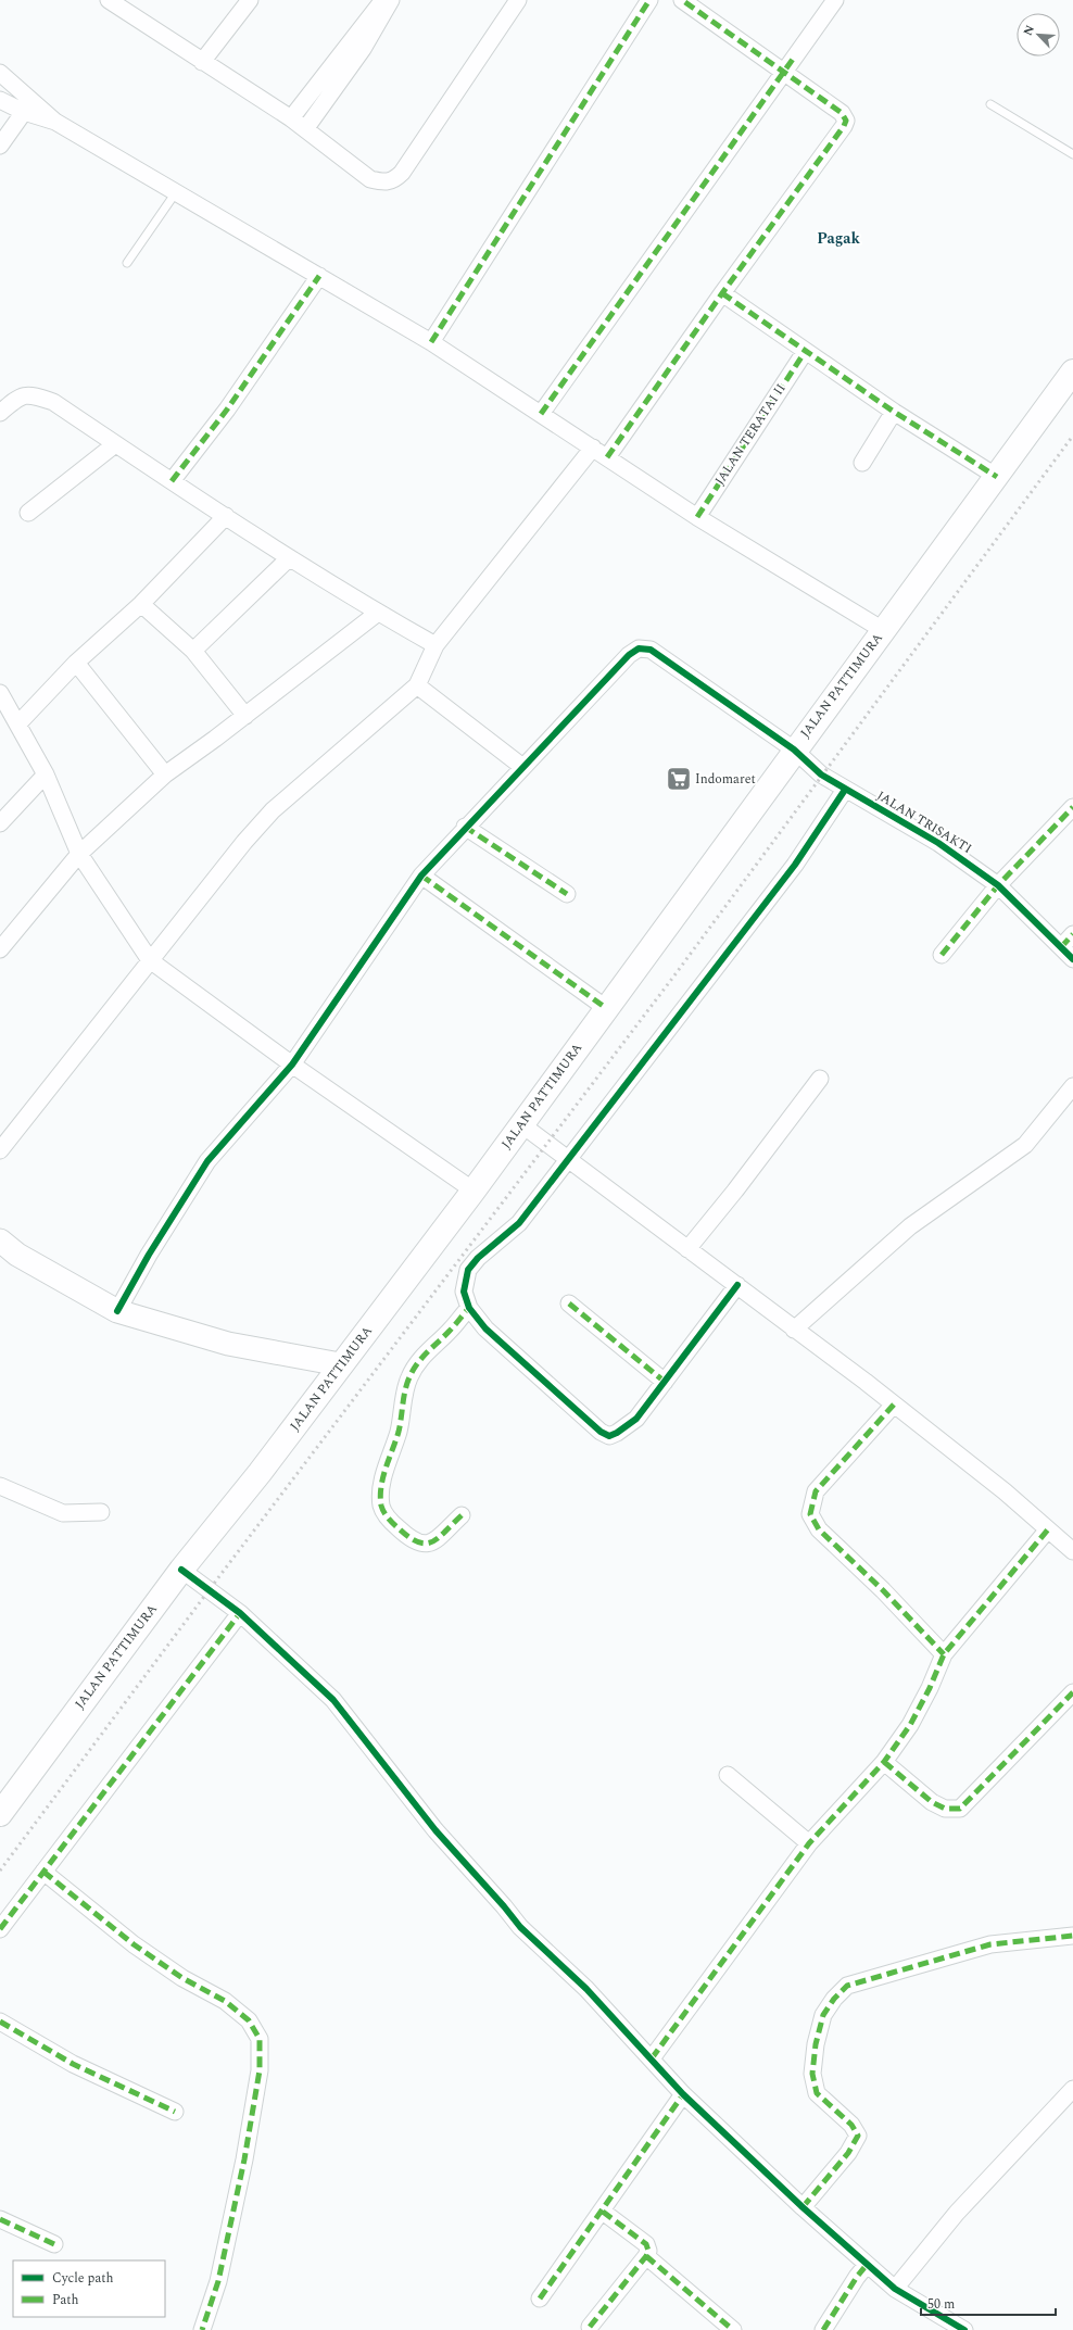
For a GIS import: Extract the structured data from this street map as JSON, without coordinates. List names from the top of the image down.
{
  "streets": {
    "highway": ["JALAN PATTIMURA"],
    "street": ["JALAN TERATAI II", "JALAN TRISAKTI"]
  },
  "crossings": [
    ["JALAN PATTIMURA", "JALAN TRISAKTI"]
  ],
  "districts": ["Pagak"],
  "places": {
    "supermarket": ["Indomaret"]
  },
  "legend": ["Cycle path", "Path"],
  "scale_bar": "50 m",
  "north": "top left"
}
